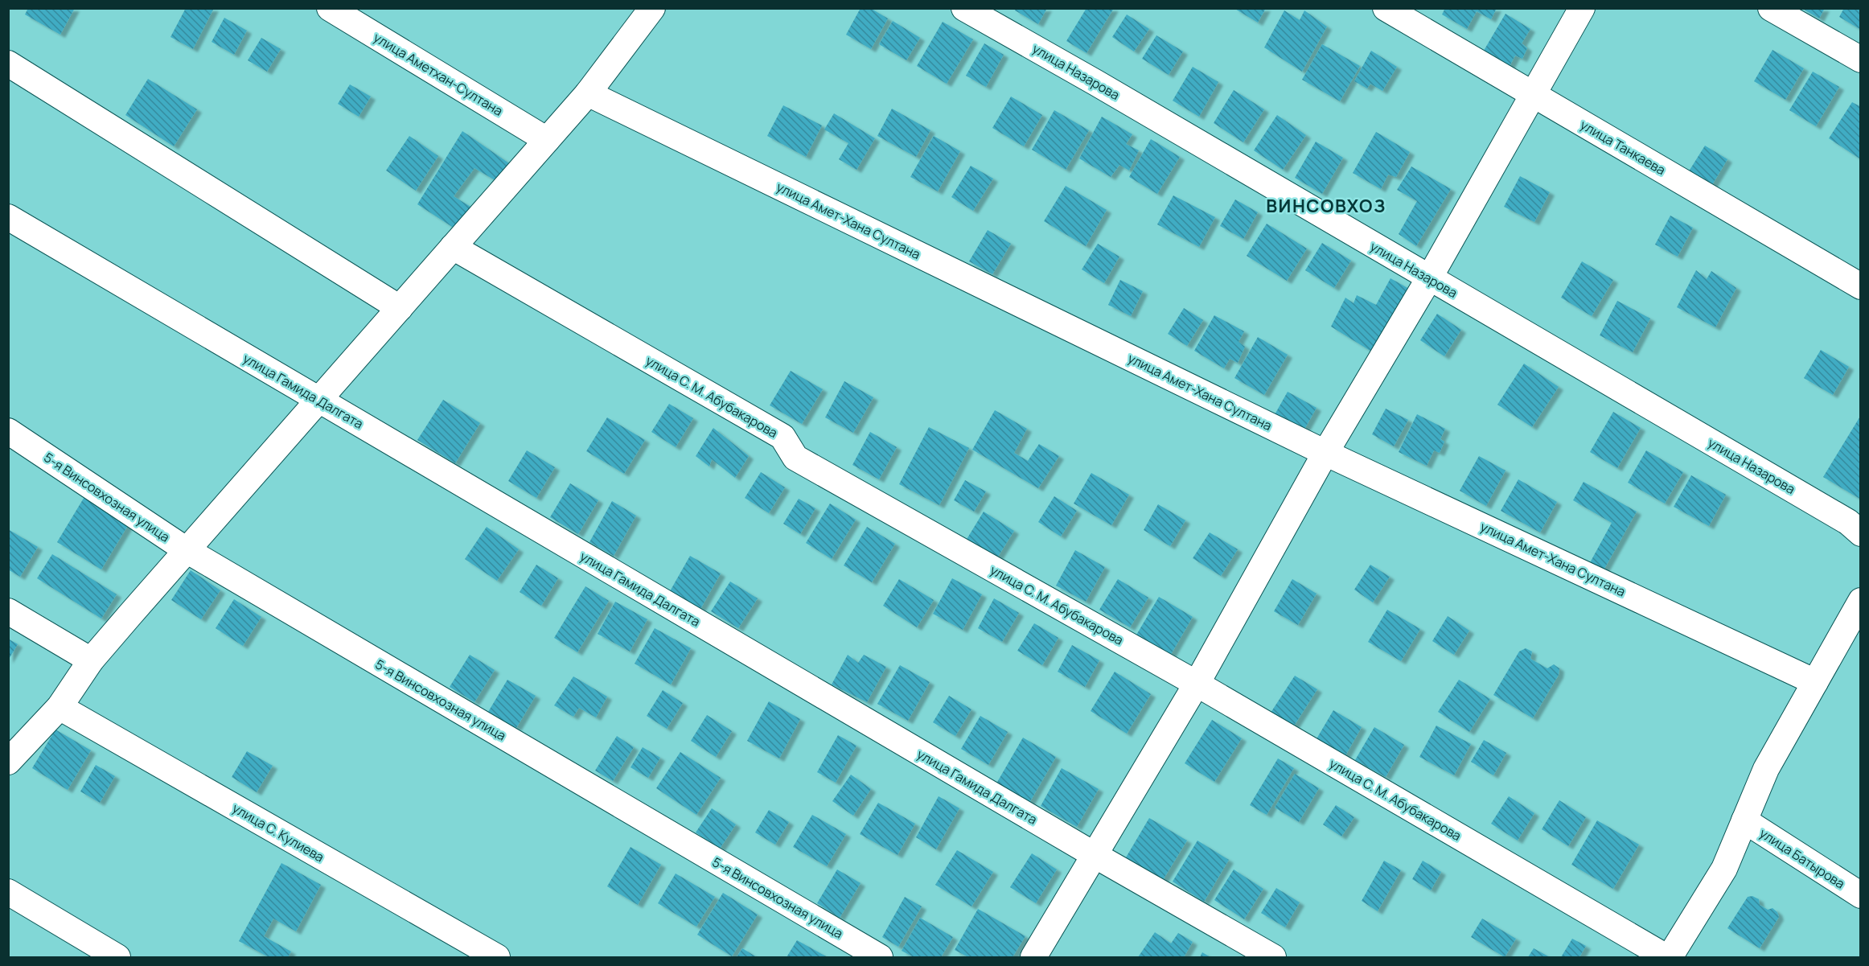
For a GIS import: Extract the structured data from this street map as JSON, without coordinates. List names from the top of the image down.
{
  "streets": {
    "street": [
      "улица Назарова",
      "улица Аметхан-Султана",
      "улица Танкаева",
      "улица Амет-Хана Султана",
      "улица Гамида Далгата",
      "улица С. М. Абубакарова",
      "5-я Винсовхозная улица",
      "улица С. Кулиева",
      "улица Батырова"
    ]
  },
  "districts": ["ВИНСОВХОЗ"]
}
